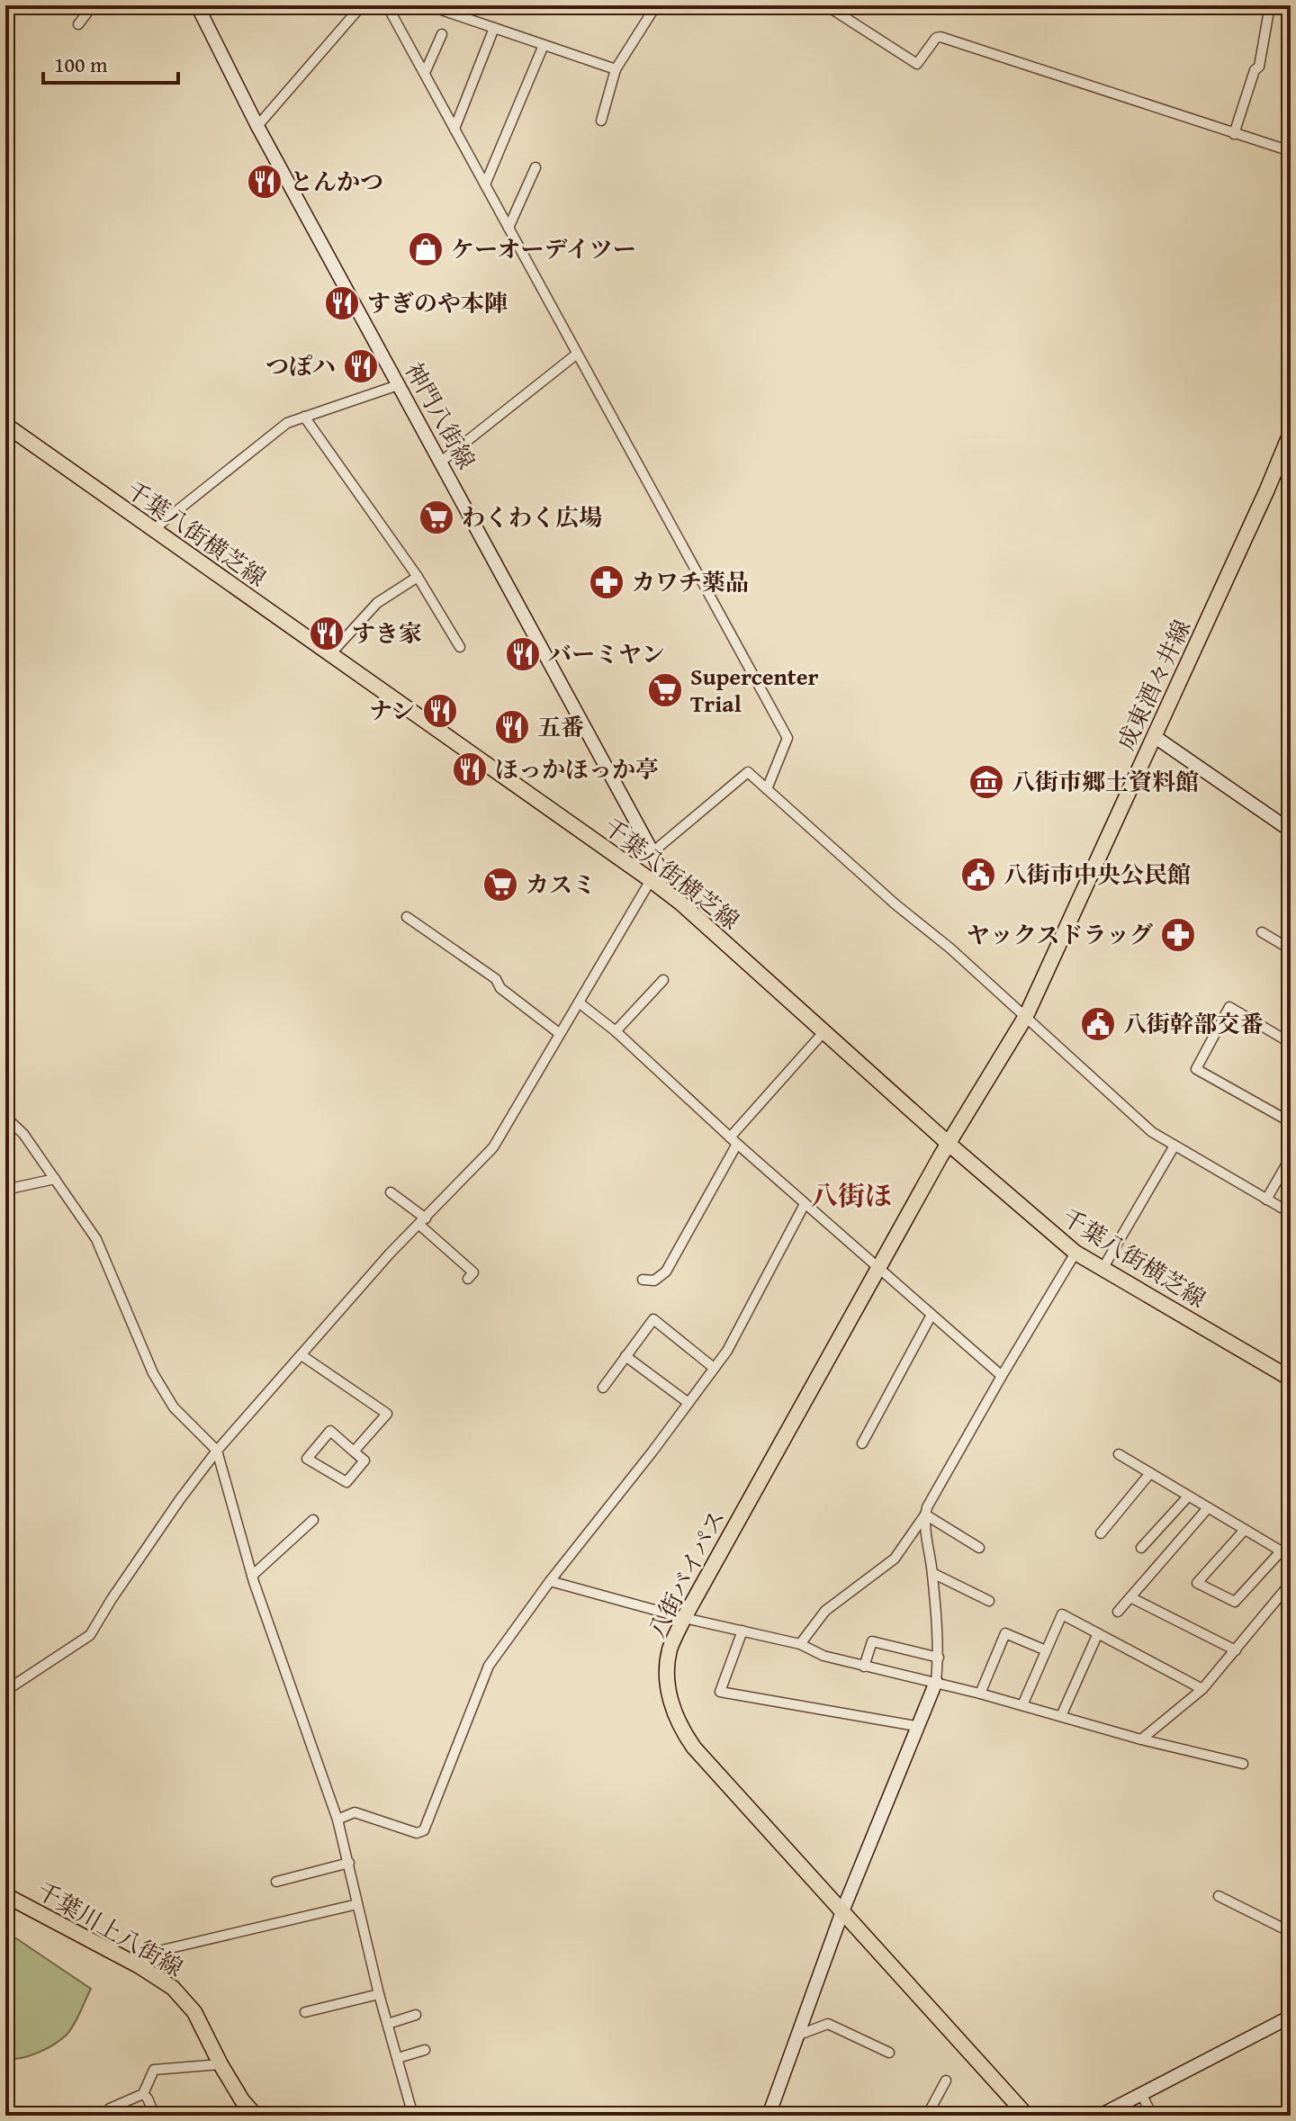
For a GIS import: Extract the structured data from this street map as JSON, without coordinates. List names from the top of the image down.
{
  "streets": {
    "main road": [
      "神門八街線",
      "千葉八街横芝線",
      "成東酒々井線",
      "八街バイパス",
      "千葉川上八街線"
    ]
  },
  "crossings": [
    ["神門八街線", "千葉八街横芝線"],
    ["千葉八街横芝線", "成東酒々井線"],
    ["千葉八街横芝線", "八街バイパス"],
    ["成東酒々井線", "八街バイパス"]
  ],
  "districts": ["八街ほ"],
  "places": {
    "restaurant": [
      "とんかつ",
      "すぎのや本陣",
      "つぽハ",
      "すき家",
      "バーミヤン",
      "ナン",
      "五番",
      "ほっかほっか亭"
    ],
    "shop": ["ケーオーデイツー"],
    "supermarket": ["わくわく広場", "Supercenter Trial", "カスミ"],
    "pharmacy": ["カワチ薬品", "ヤックスドラッグ"],
    "museum": ["八街市郷土資料館"],
    "public building": ["八街市中央公民館", "八街幹部交番"]
  },
  "scale_bar": "100 m"
}
